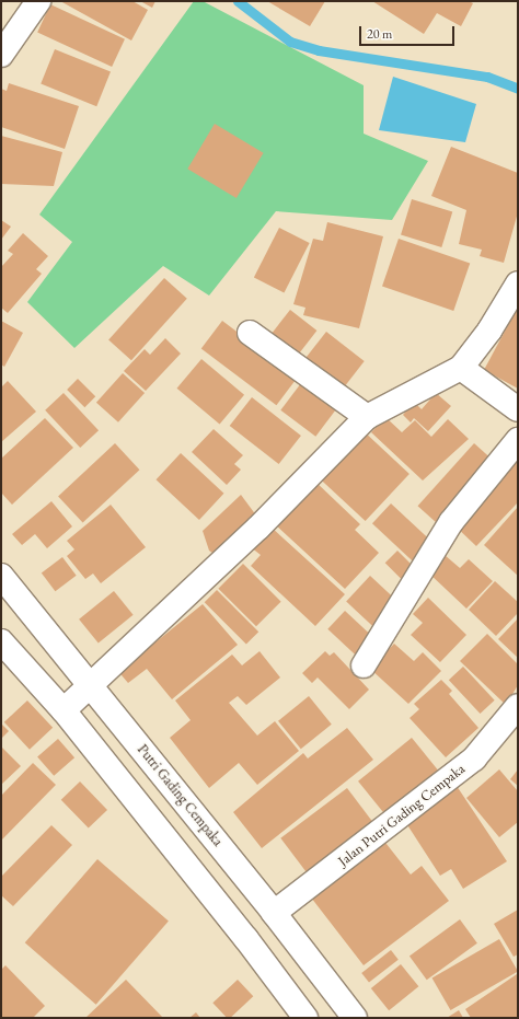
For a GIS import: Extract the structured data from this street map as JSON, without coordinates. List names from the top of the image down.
{
  "streets": {
    "street": ["Putri Gading Cempaka", "Jalan Putri Gading Cempaka"]
  },
  "crossings": [
    ["Putri Gading Cempaka", "Jalan Putri Gading Cempaka"]
  ],
  "scale_bar": "20 m"
}
